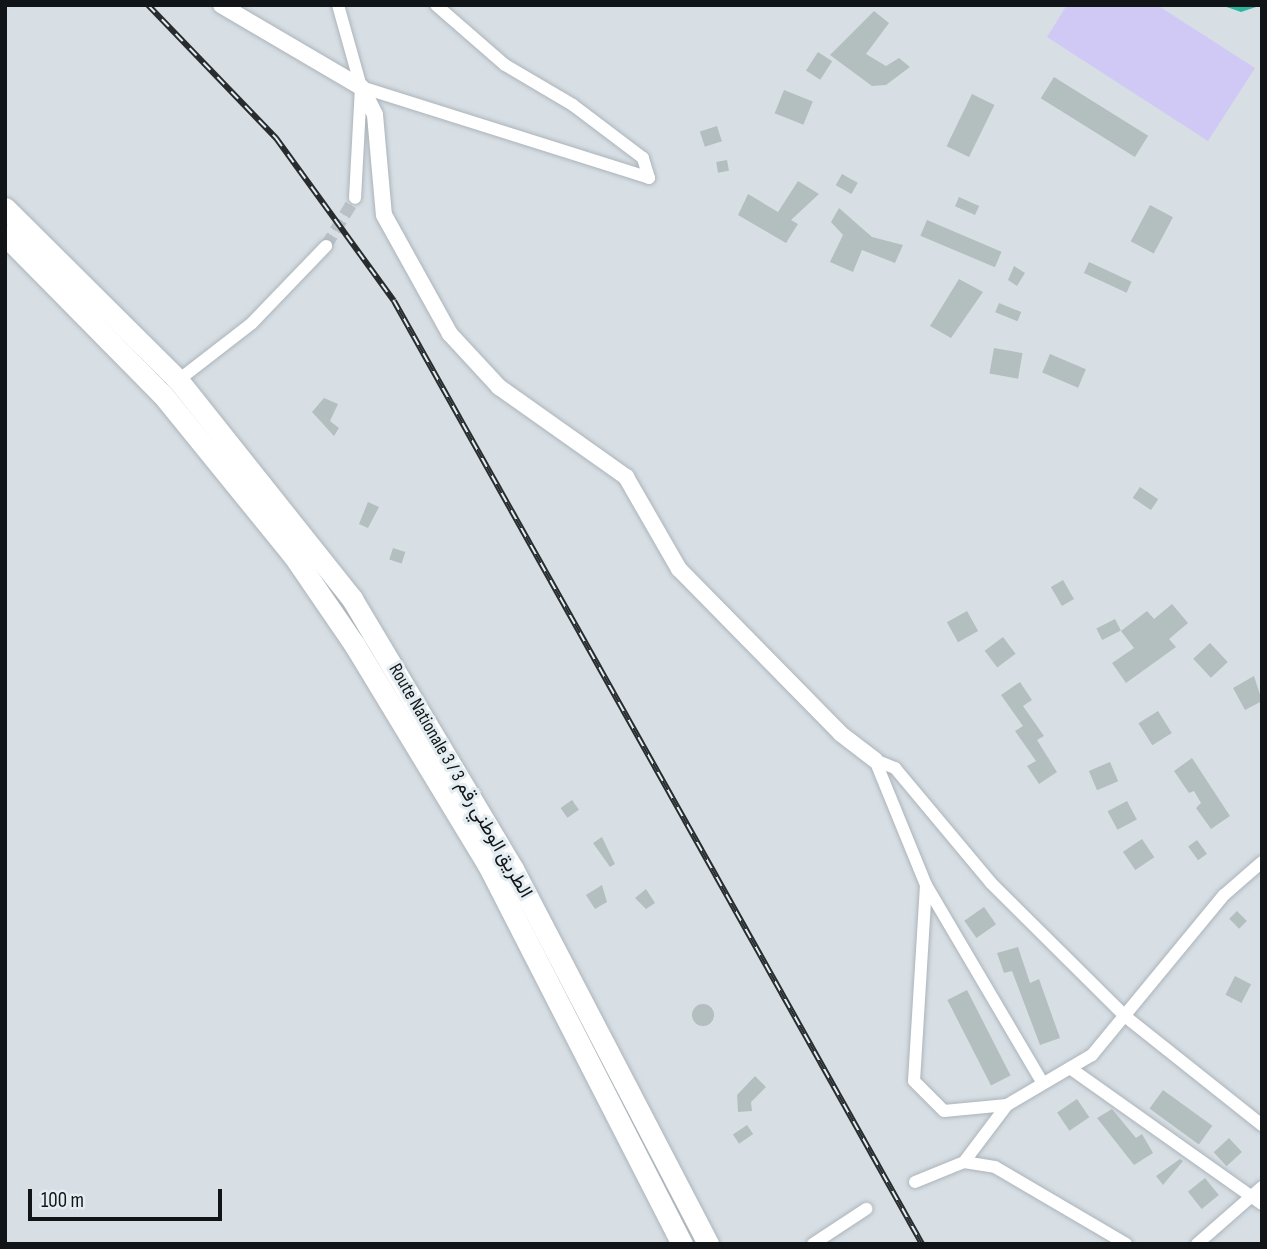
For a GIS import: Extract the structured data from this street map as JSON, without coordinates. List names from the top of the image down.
{
  "streets": {
    "highway": ["Route Nationale 3 / الطريق الوطني رقم 3"]
  },
  "scale_bar": "100 m"
}
